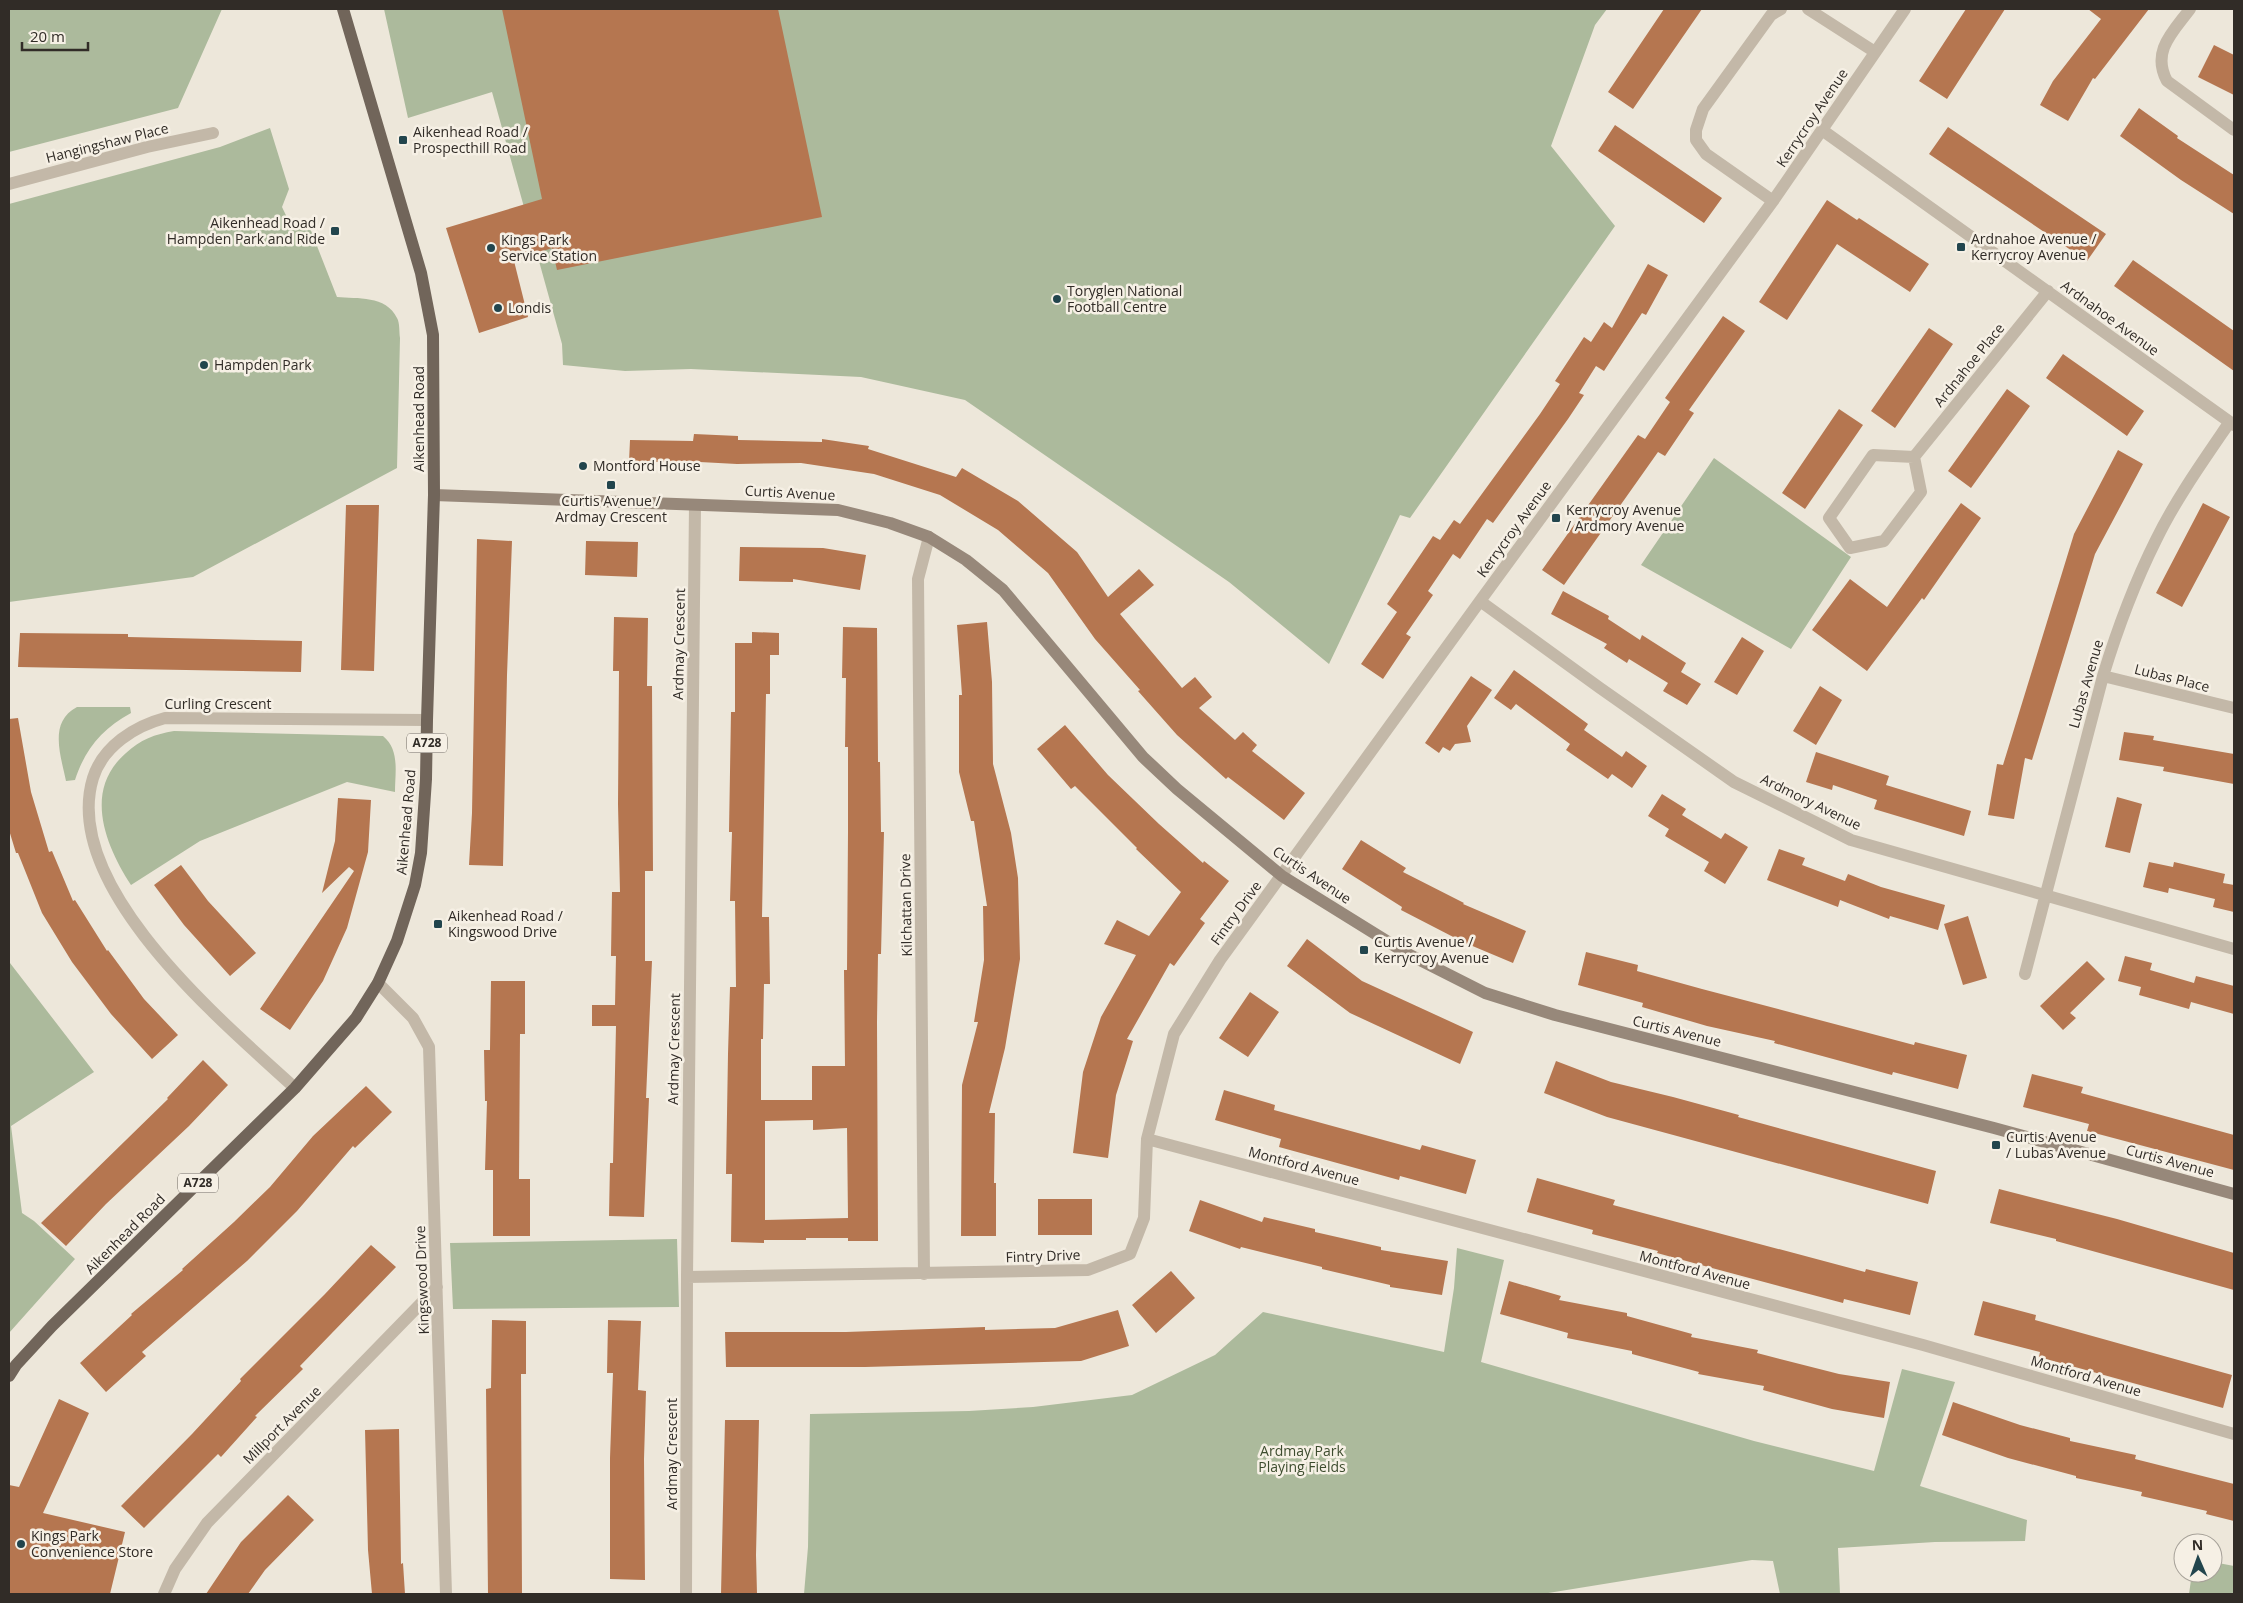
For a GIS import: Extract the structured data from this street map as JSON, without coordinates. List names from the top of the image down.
{
  "streets": {
    "main road": ["Aikenhead Road", "A728"],
    "street": [
      "Kerrycroy Avenue",
      "Hangingshaw Place",
      "Ardnahoe Avenue",
      "Ardnahoe Place",
      "Curtis Avenue",
      "Ardmay Crescent",
      "Lubas Place",
      "Lubas Avenue",
      "Curling Crescent",
      "Ardmory Avenue",
      "Kilchattan Drive",
      "Fintry Drive",
      "Montford Avenue",
      "Kingswood Drive",
      "Millport Avenue"
    ]
  },
  "crossings": [
    ["Kerrycroy Avenue", "Ardnahoe Avenue"],
    ["Kerrycroy Avenue", "Curtis Avenue"],
    ["Kerrycroy Avenue", "Ardmory Avenue"],
    ["Kerrycroy Avenue", "Fintry Drive"],
    ["Ardnahoe Avenue", "Ardnahoe Place"],
    ["Ardnahoe Avenue", "Lubas Avenue"],
    ["Aikenhead Road", "Curtis Avenue"],
    ["Aikenhead Road", "Curling Crescent"],
    ["Aikenhead Road", "Kingswood Drive"],
    ["Curtis Avenue", "Ardmay Crescent"],
    ["Curtis Avenue", "Kilchattan Drive"],
    ["Curtis Avenue", "Fintry Drive"],
    ["Ardmay Crescent", "Fintry Drive"],
    ["Lubas Place", "Lubas Avenue"],
    ["Lubas Avenue", "Ardmory Avenue"],
    ["Kilchattan Drive", "Fintry Drive"],
    ["Fintry Drive", "Montford Avenue"],
    ["Kingswood Drive", "Millport Avenue"]
  ],
  "parks": ["Ardmay Park Playing Fields"],
  "places": {
    "transit": [
      "Aikenhead Road / Prospecthill Road",
      "Aikenhead Road / Hampden Park and Ride",
      "Ardnahoe Avenue / Kerrycroy Avenue",
      "Curtis Avenue / Ardmay Crescent",
      "Kerrycroy Avenue / Ardmory Avenue",
      "Aikenhead Road / Kingswood Drive",
      "Curtis Avenue / Kerrycroy Avenue",
      "Curtis Avenue / Lubas Avenue"
    ],
    "other": [
      "Kings Park Service Station",
      "Toryglen National Football Centre",
      "Londis",
      "Hampden Park",
      "Montford House",
      "Kings Park Convenience Store"
    ]
  },
  "scale_bar": "20 m",
  "north": "top"
}
